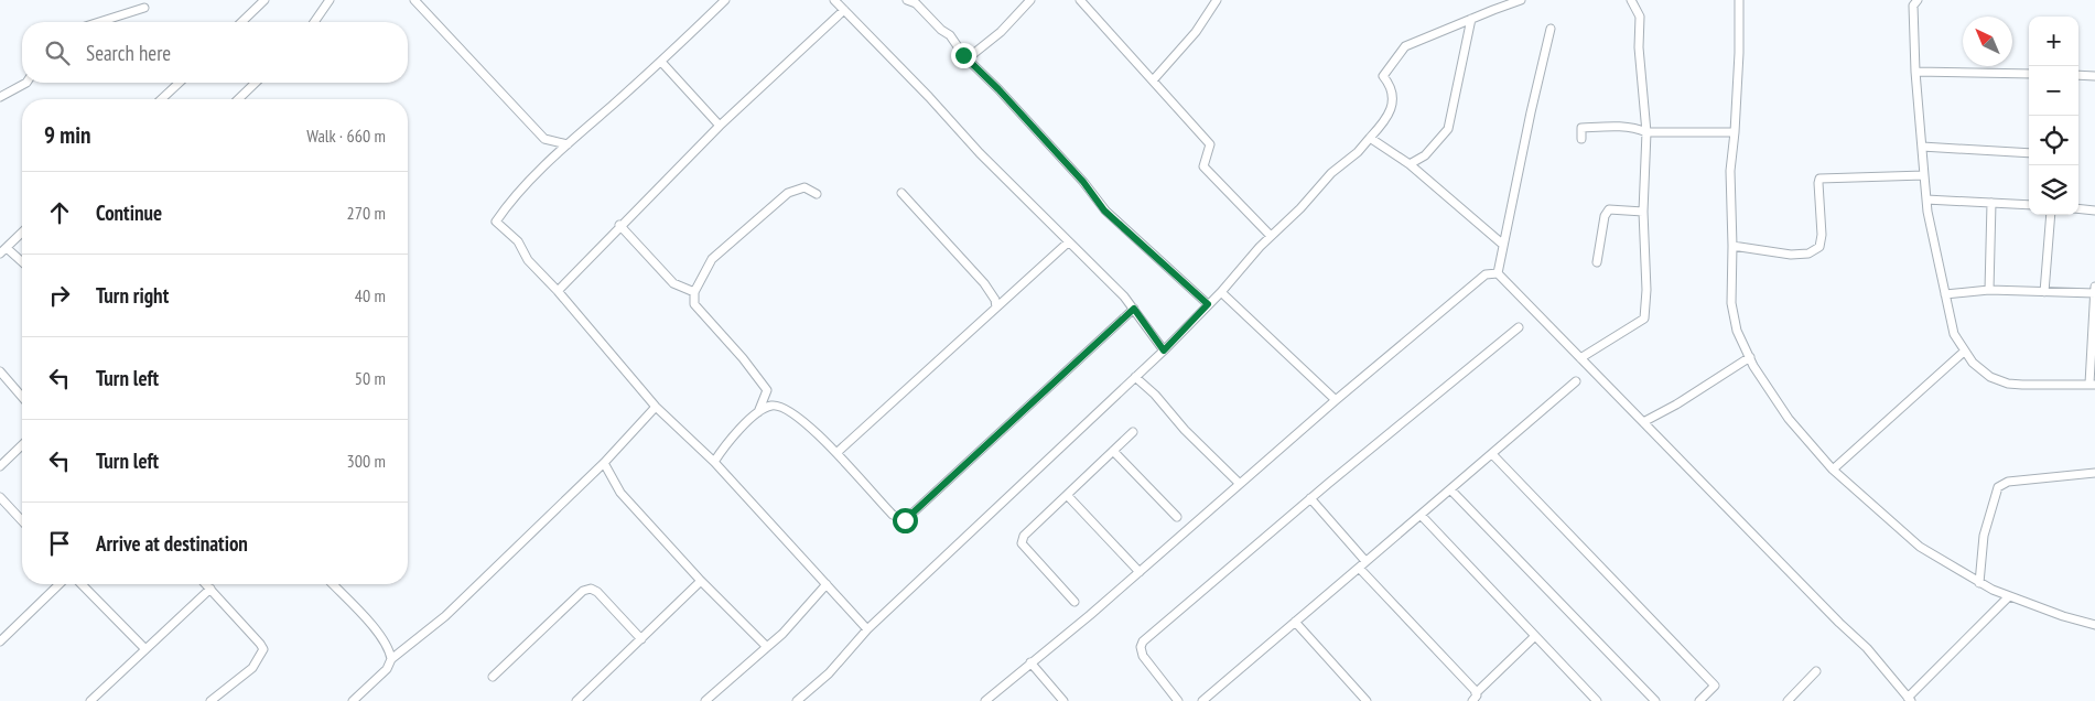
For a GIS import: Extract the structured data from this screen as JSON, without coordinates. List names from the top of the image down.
{
  "north": "top left",
  "page": {
    "map_buttons": ["+", "−"],
    "search": "Search here",
    "heading": ["9 min", "Walk · 660 m"],
    "list": [
      ["Continue", "270 m"],
      ["Turn right", "40 m"],
      ["Turn left", "50 m"],
      ["Turn left", "300 m"],
      "Arrive at destination"
    ]
  }
}
